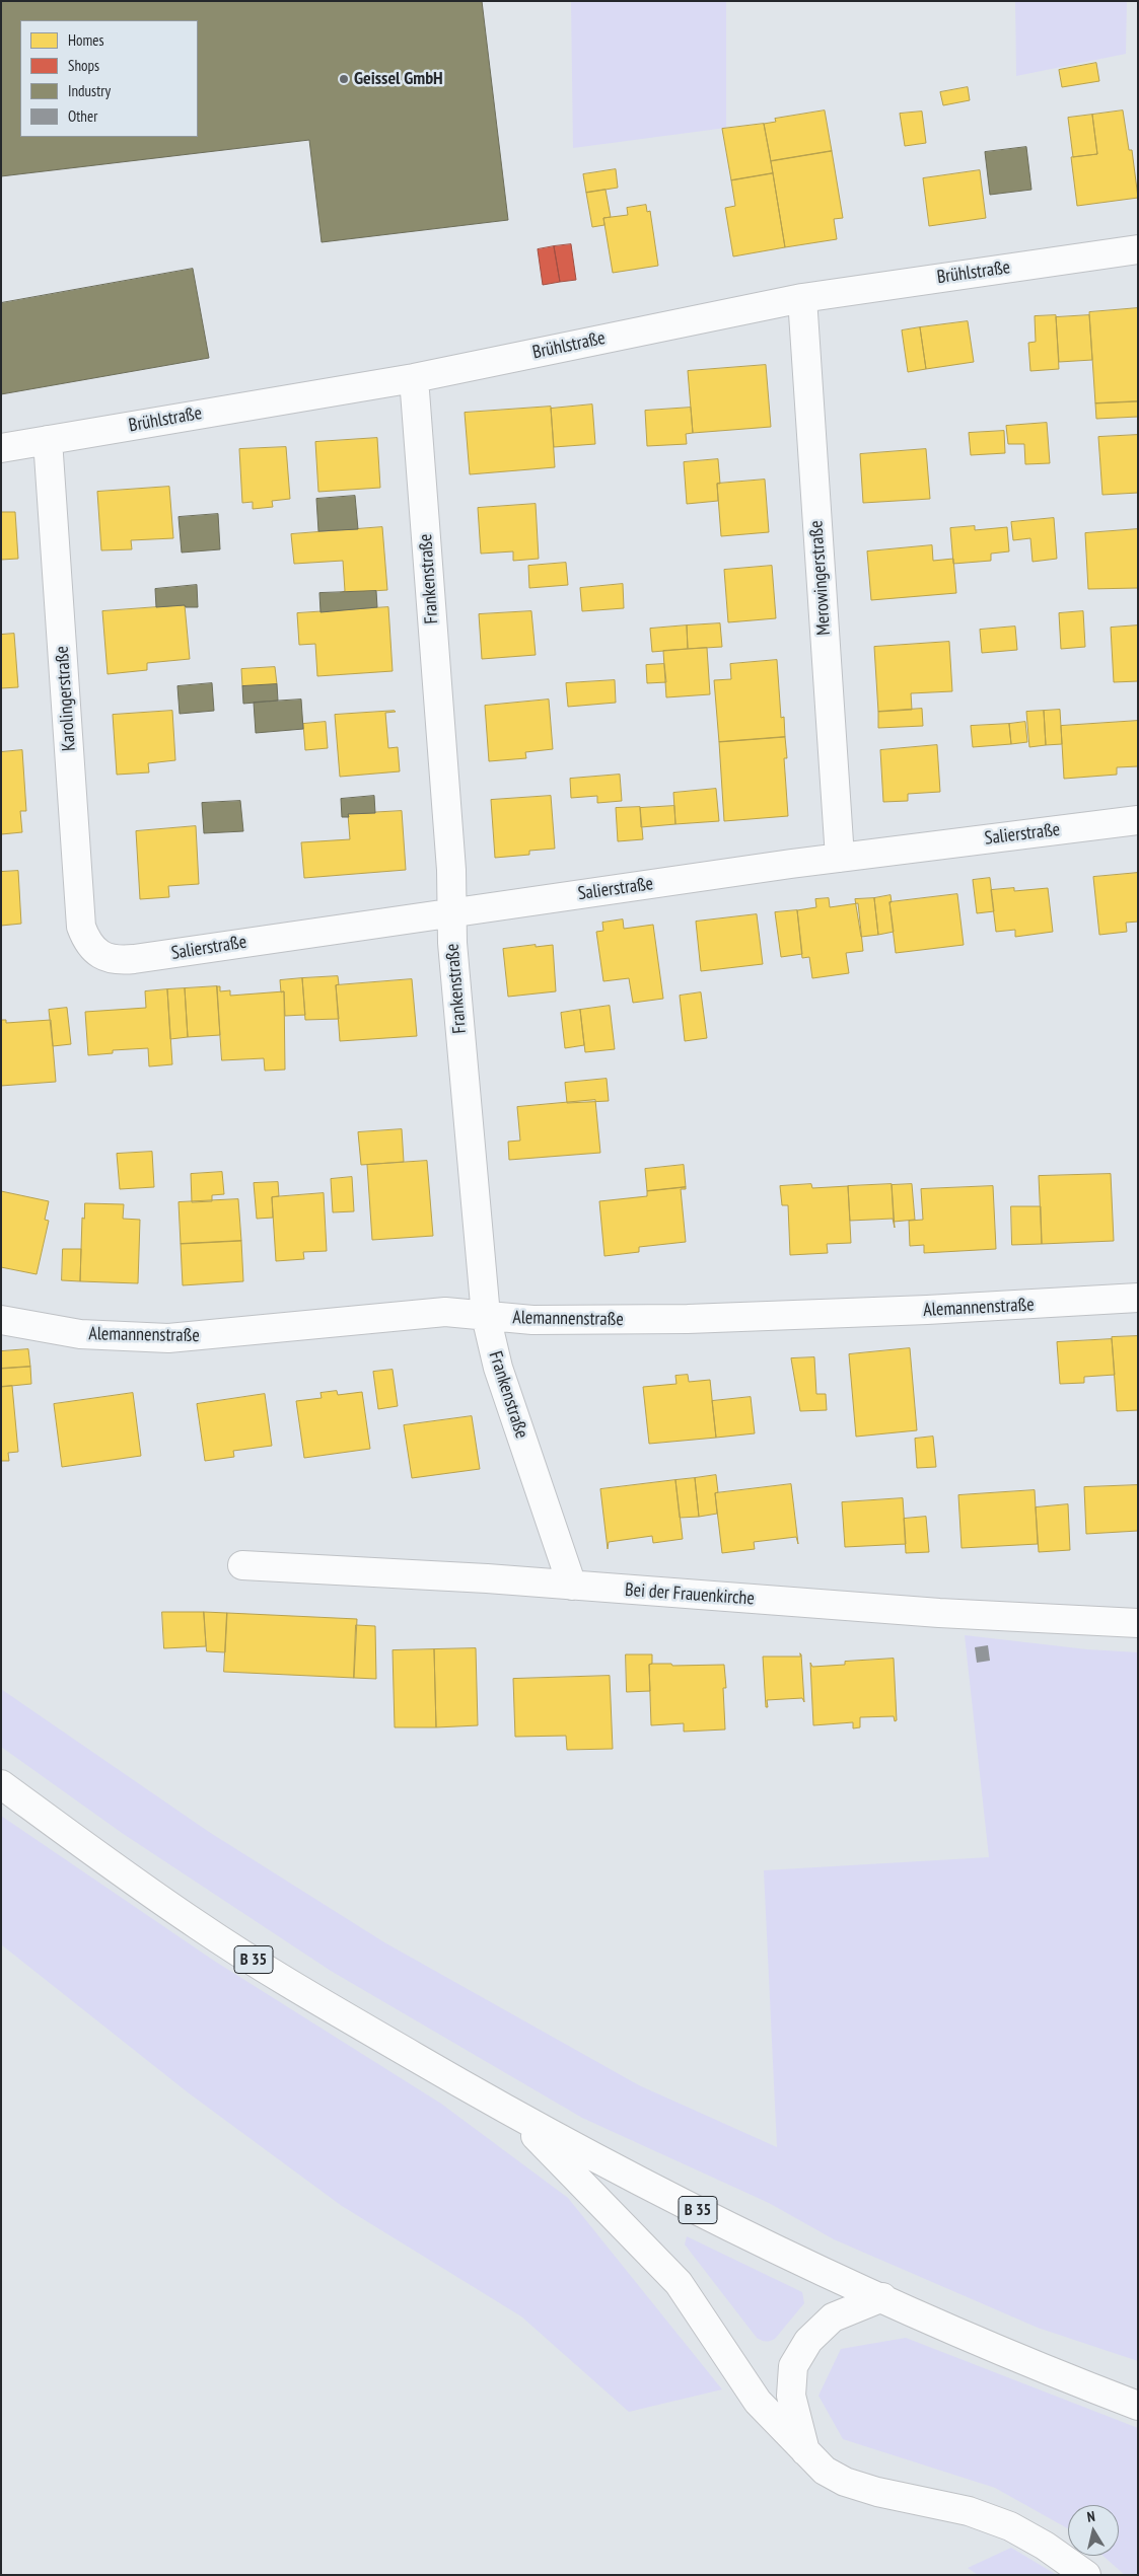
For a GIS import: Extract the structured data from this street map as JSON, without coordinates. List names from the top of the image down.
{
  "streets": {
    "street": [
      "Brühlstraße",
      "Merowingerstraße",
      "Frankenstraße",
      "Karolingerstraße",
      "Salierstraße",
      "Alemannenstraße",
      "Bei der Frauenkirche",
      "B 35"
    ]
  },
  "crossings": [
    ["Brühlstraße", "Merowingerstraße"],
    ["Brühlstraße", "Frankenstraße"],
    ["Brühlstraße", "Karolingerstraße"],
    ["Merowingerstraße", "Salierstraße"],
    ["Frankenstraße", "Salierstraße"],
    ["Frankenstraße", "Alemannenstraße"],
    ["Frankenstraße", "Bei der Frauenkirche"],
    ["Karolingerstraße", "Salierstraße"]
  ],
  "places": ["Geissel GmbH"],
  "legend": [
    "Homes",
    "Shops",
    "Industry",
    "Other"
  ],
  "north": "top"
}
